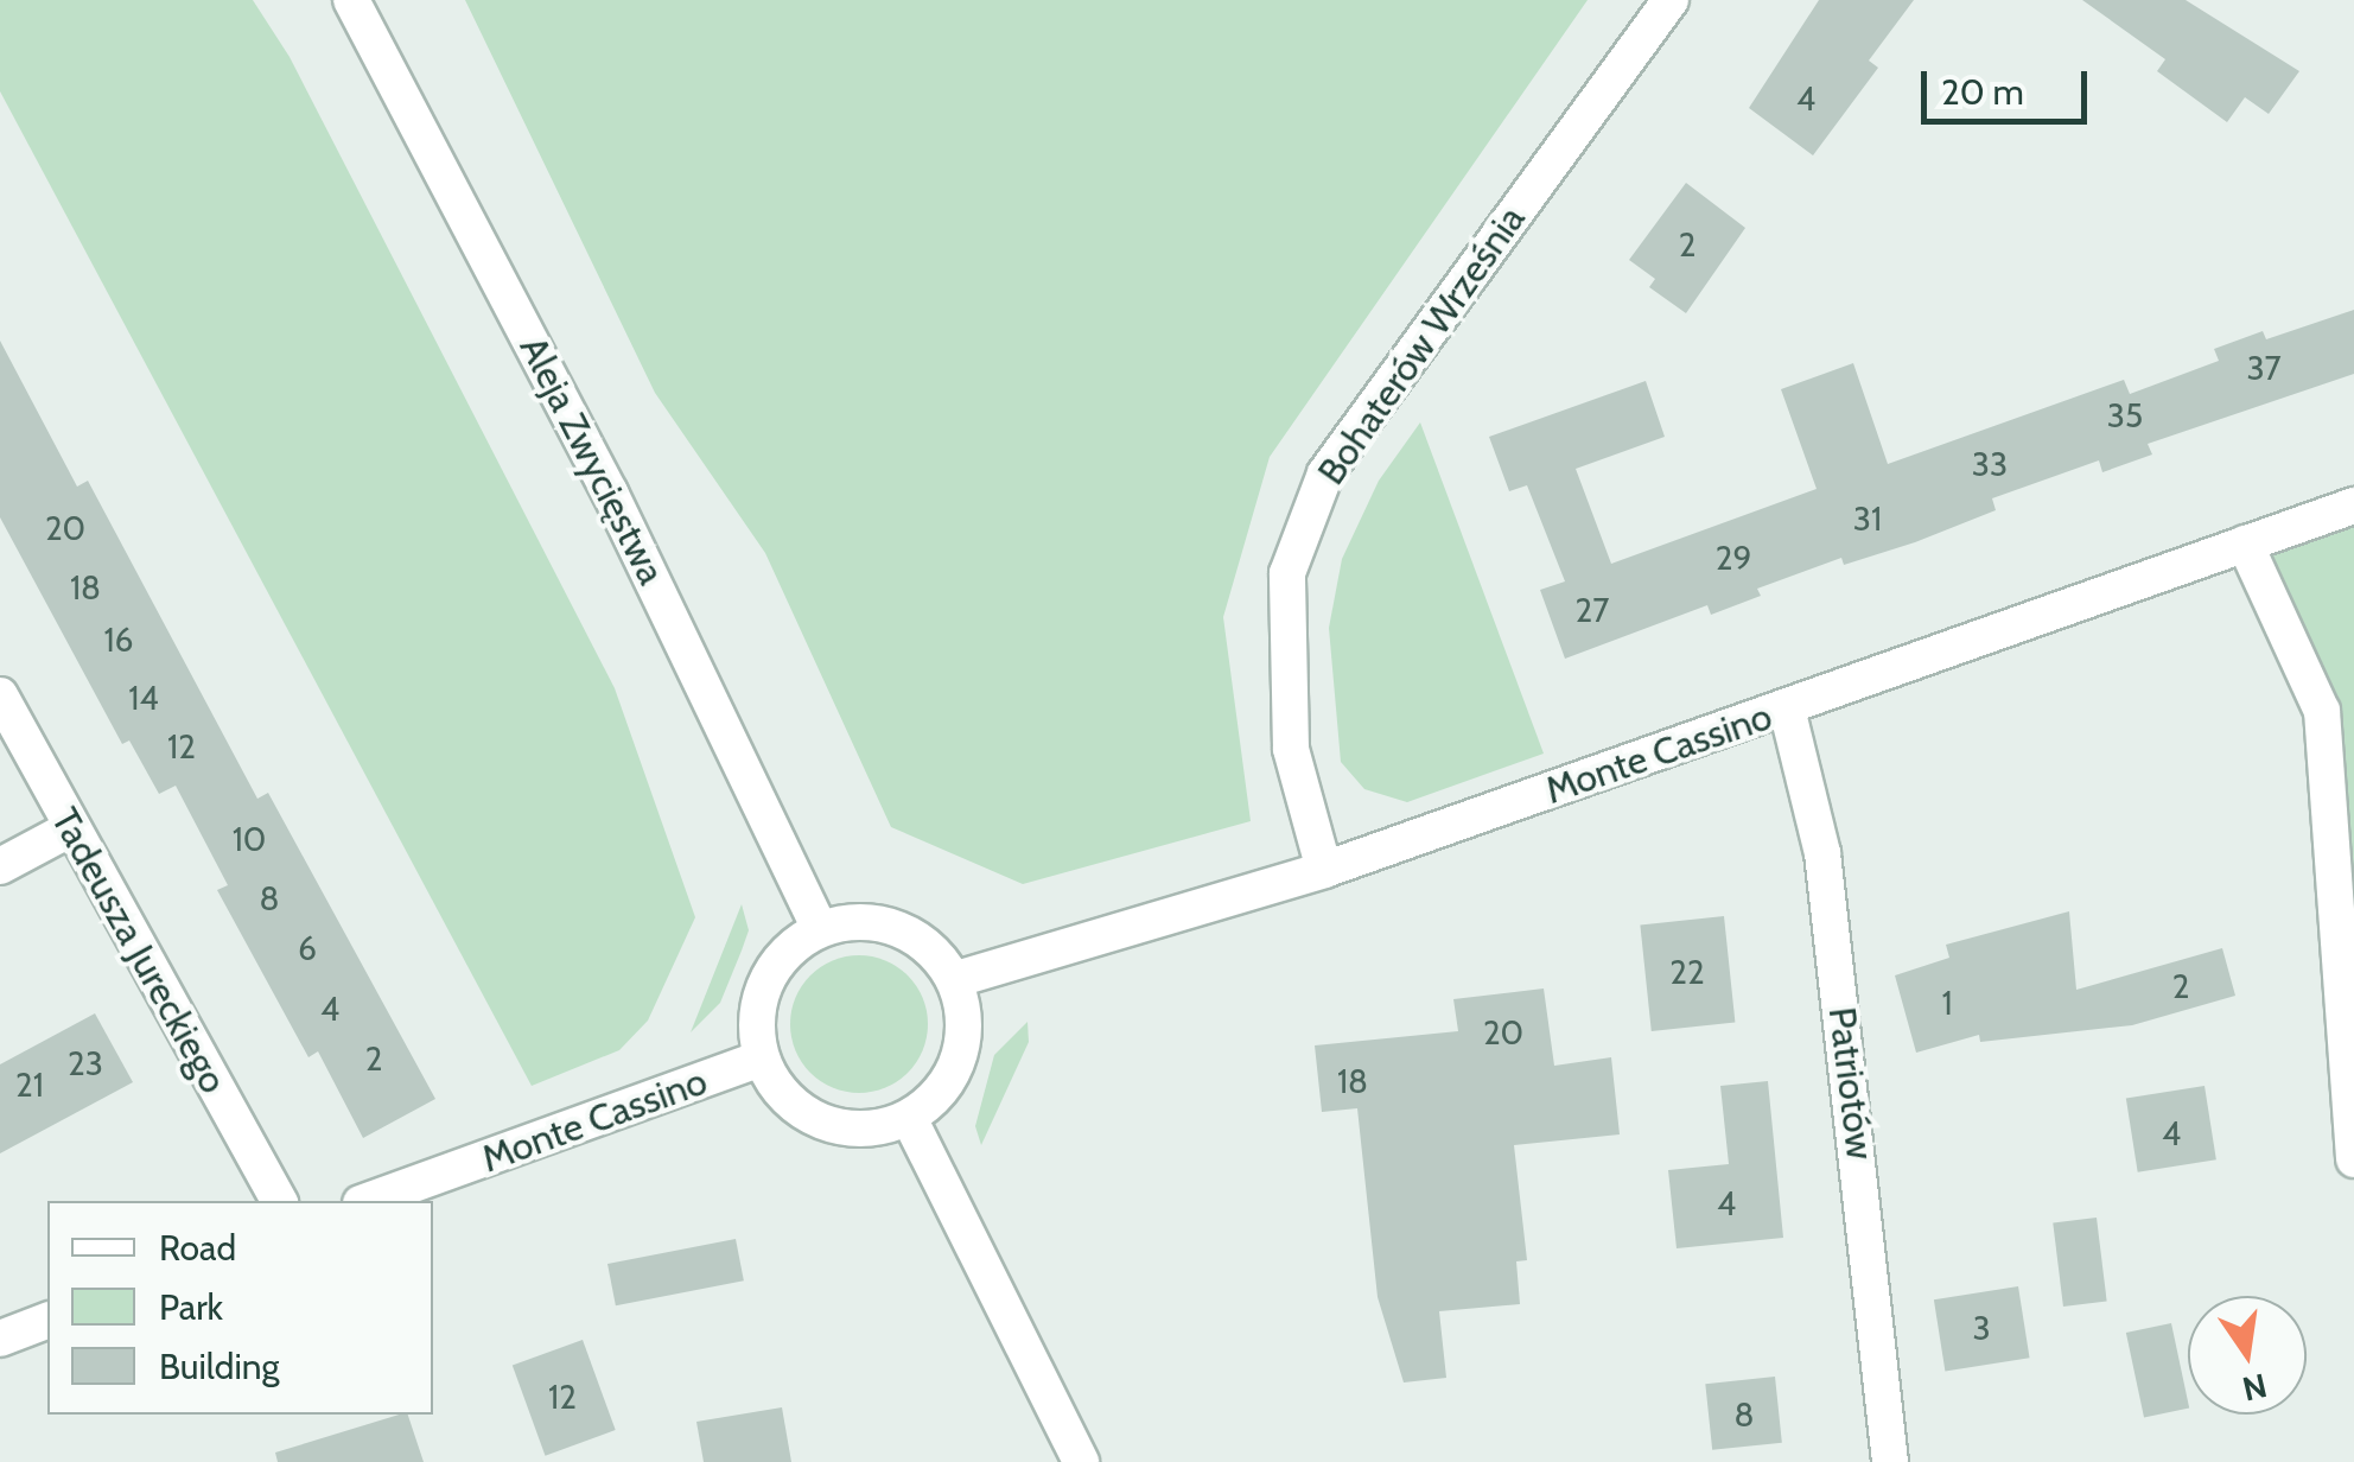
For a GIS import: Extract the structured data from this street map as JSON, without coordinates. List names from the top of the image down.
{
  "streets": {
    "street": [
      "Bohaterów Września",
      "Aleja Zwycięstwa",
      "Monte Cassino",
      "Tadeusza Jureckiego",
      "Patriotów"
    ]
  },
  "crossings": [
    ["Bohaterów Września", "Monte Cassino"],
    ["Aleja Zwycięstwa", "Monte Cassino"],
    ["Monte Cassino", "Patriotów"]
  ],
  "house_numbers": [
    "4",
    "2",
    "37",
    "35",
    "33",
    "31",
    "20",
    "29",
    "18",
    "27",
    "16",
    "14",
    "12",
    "10",
    "8",
    "6",
    "22",
    "2",
    "1",
    "4",
    "20",
    "2",
    "23",
    "18",
    "21",
    "4",
    "4",
    "3",
    "12",
    "8"
  ],
  "legend": ["Road", "Park", "Building"],
  "scale_bar": "20 m",
  "north": "bottom"
}
